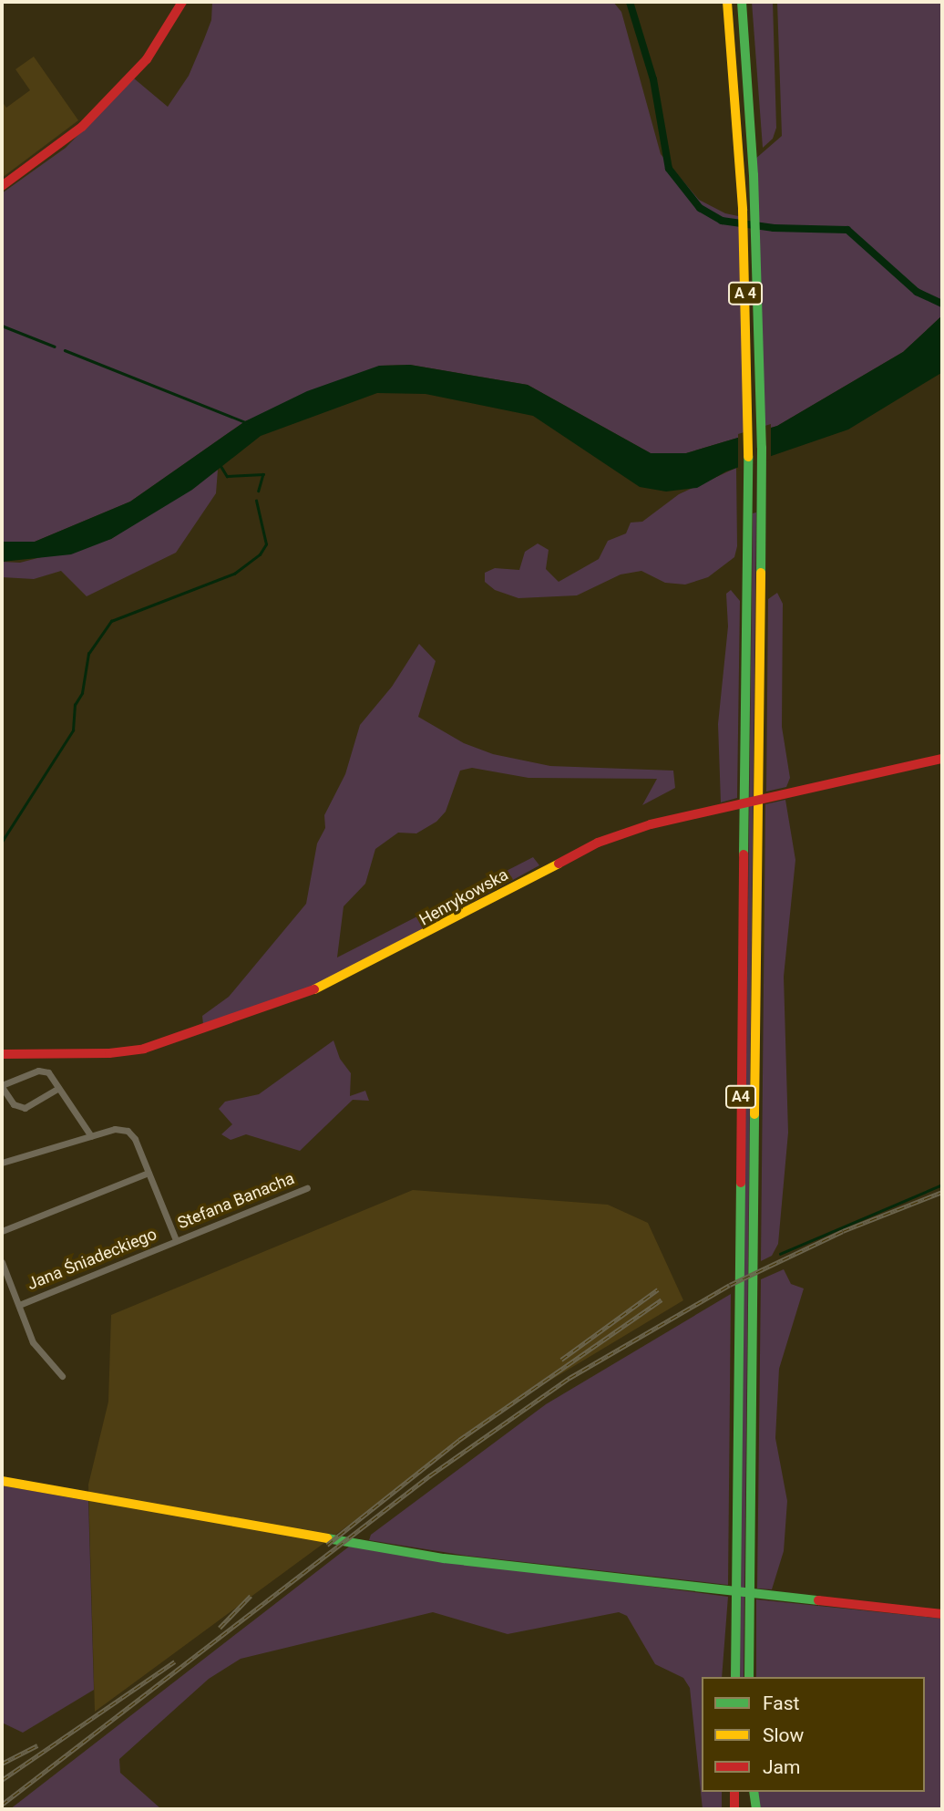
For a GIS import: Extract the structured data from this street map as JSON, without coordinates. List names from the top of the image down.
{
  "streets": {
    "main road": ["A 4", "Henrykowska", "A4"],
    "street": ["Stefana Banacha", "Jana Śniadeckiego"]
  },
  "crossings": [
    ["A 4", "A4"],
    ["Stefana Banacha", "Jana Śniadeckiego"]
  ],
  "legend": ["Fast", "Slow", "Jam"]
}
